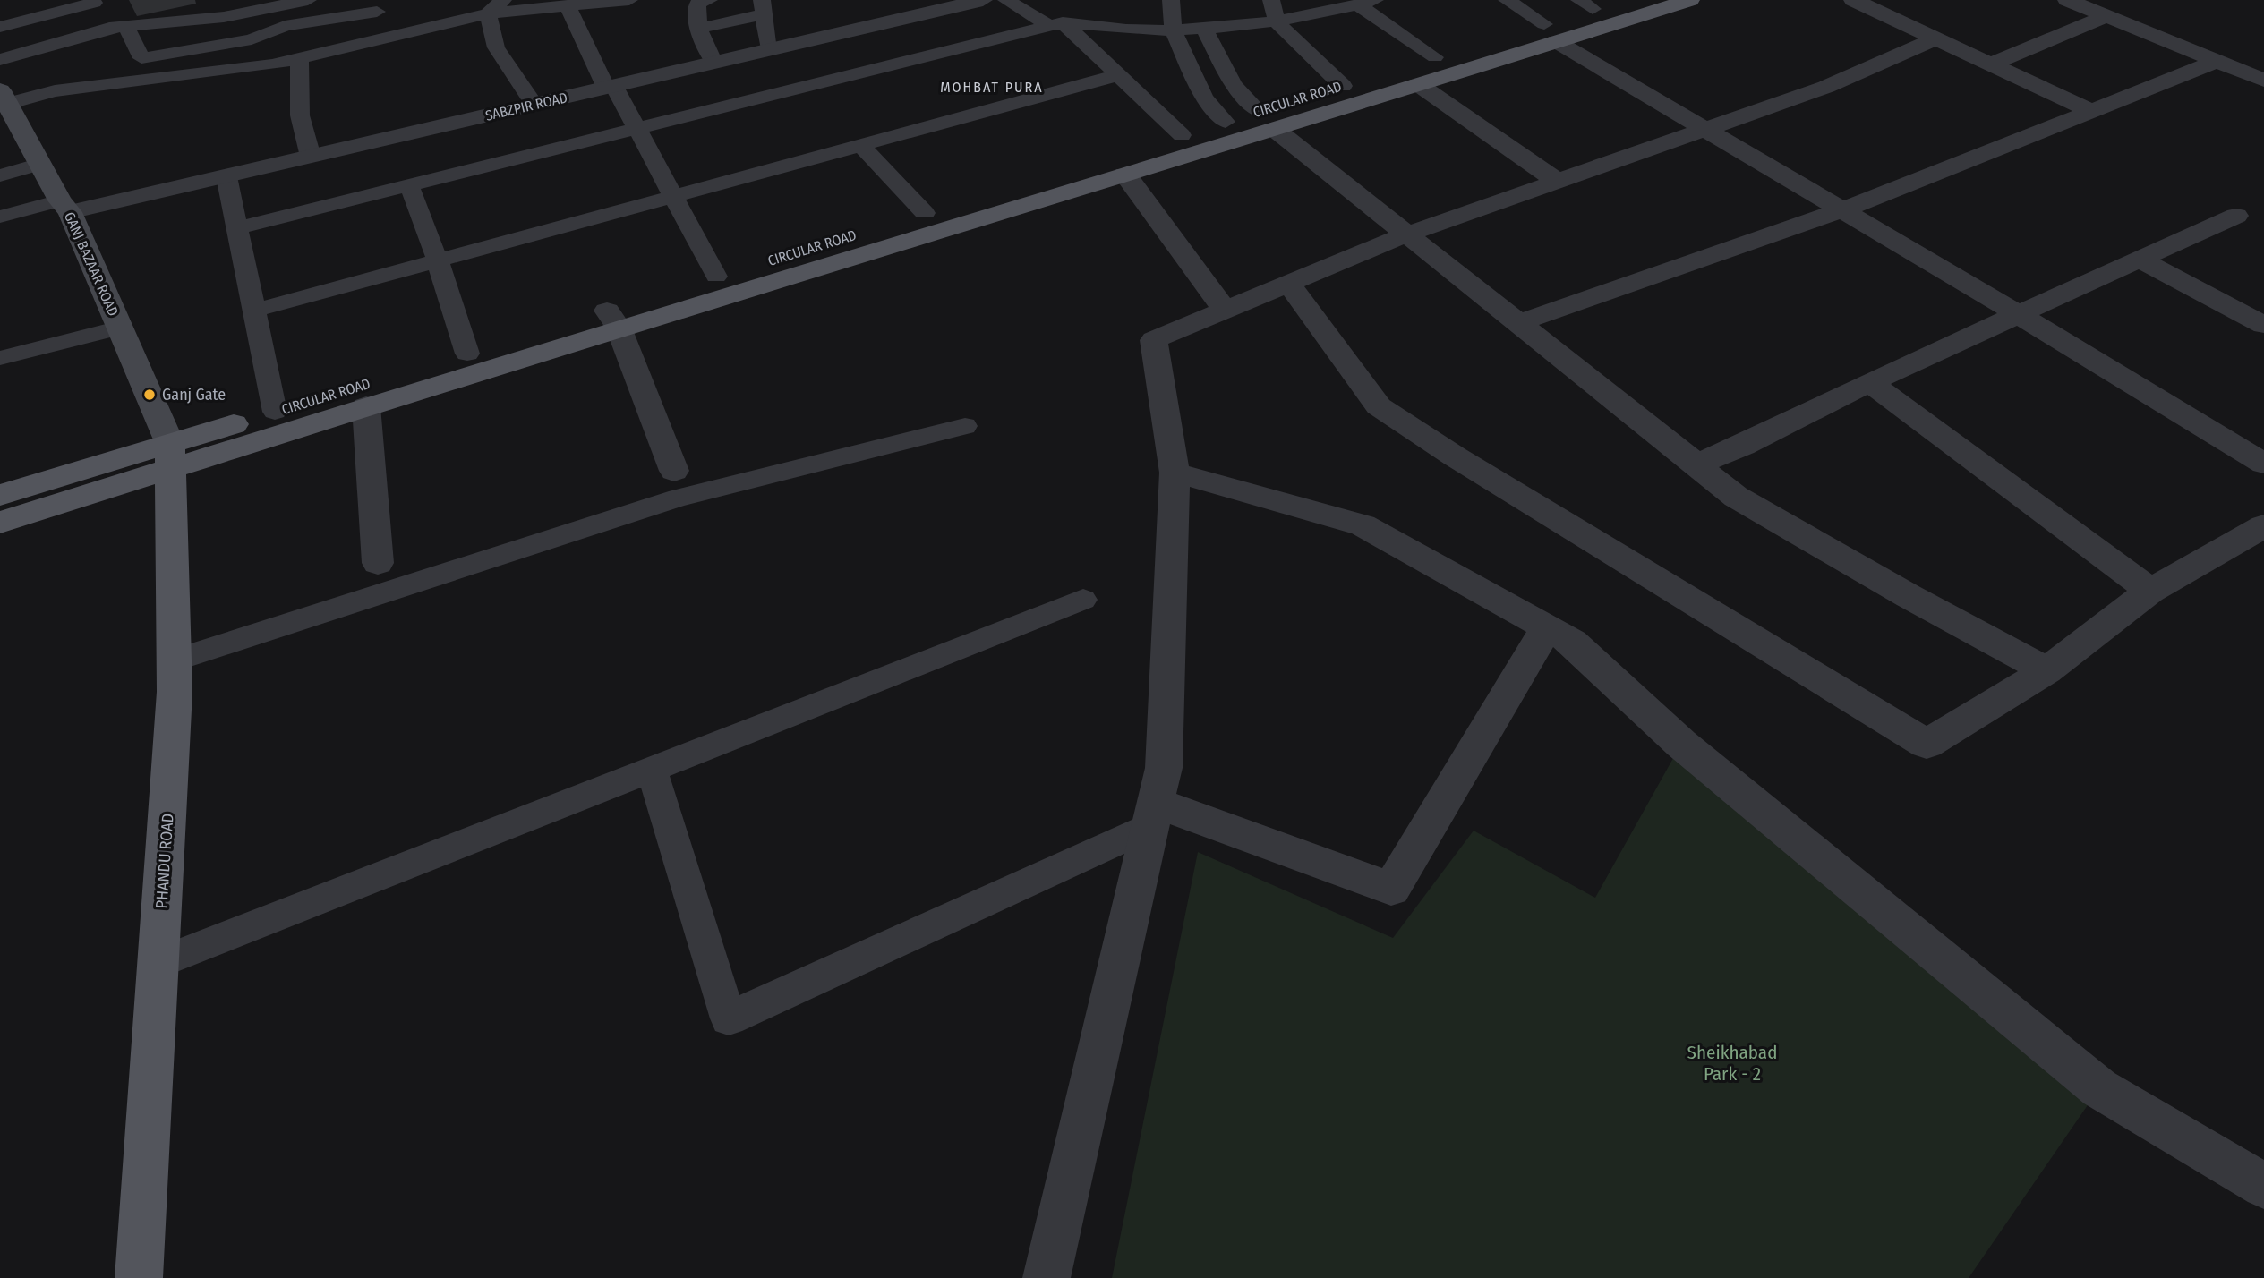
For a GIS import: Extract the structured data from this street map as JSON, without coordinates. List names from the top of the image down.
{
  "streets": {
    "main road": ["CIRCULAR ROAD", "PHANDU ROAD"],
    "street": ["SABZPIR ROAD", "GANJ BAZAAR ROAD"]
  },
  "crossings": [
    ["CIRCULAR ROAD", "GANJ BAZAAR ROAD"],
    ["CIRCULAR ROAD", "PHANDU ROAD"],
    ["SABZPIR ROAD", "GANJ BAZAAR ROAD"],
    ["GANJ BAZAAR ROAD", "PHANDU ROAD"]
  ],
  "districts": ["MOHBAT PURA"],
  "parks": ["Sheikhabad Park - 2"],
  "places": ["Ganj Gate"]
}
